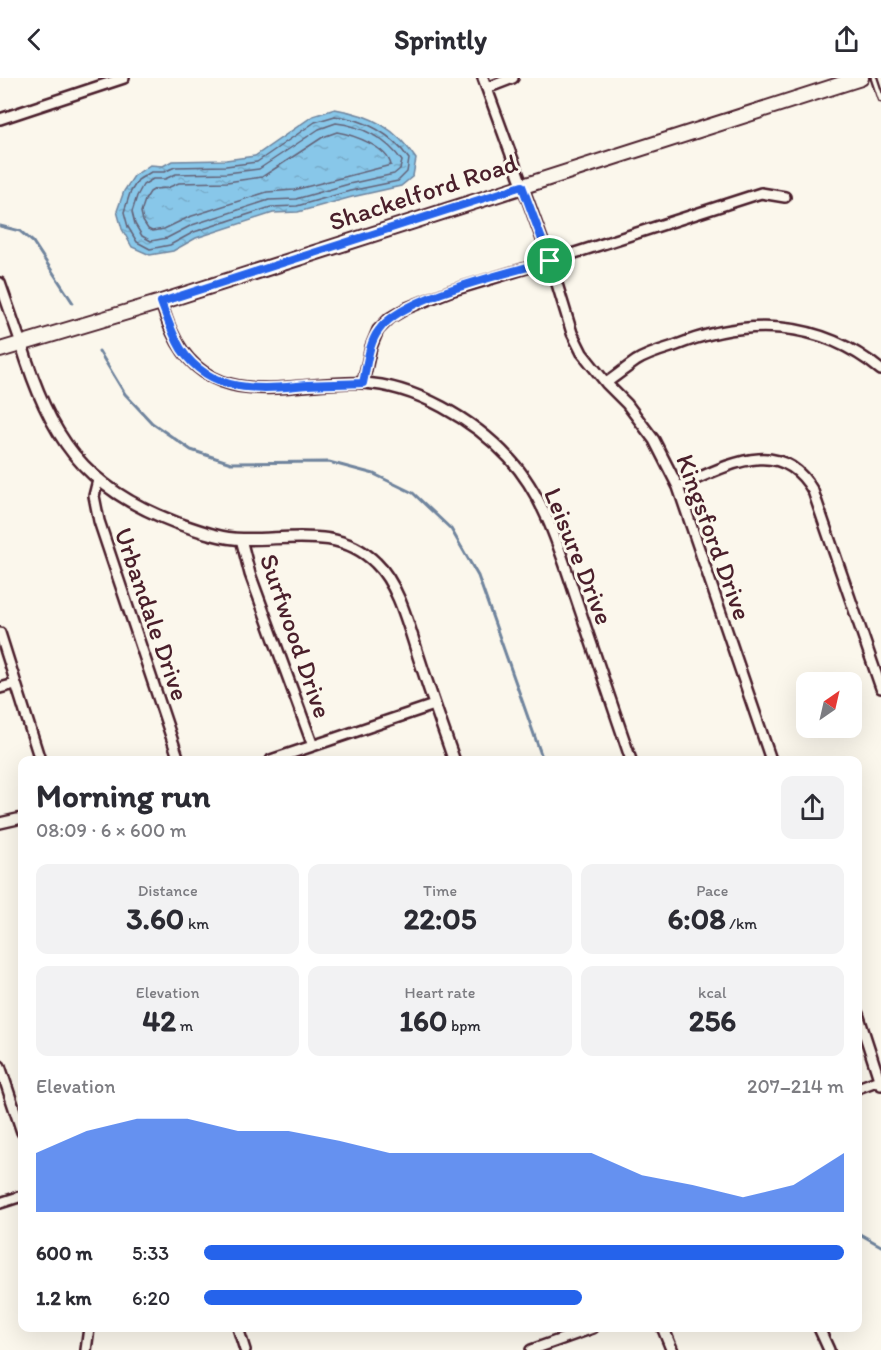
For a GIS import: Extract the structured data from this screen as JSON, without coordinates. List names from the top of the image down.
{
  "streets": {
    "main road": ["Shackelford Road"],
    "street": [
      "Kingsford Drive",
      "Leisure Drive",
      "Urbandale Drive",
      "Surfwood Drive"
    ]
  },
  "crossings": [
    ["Shackelford Road", "Kingsford Drive"],
    ["Shackelford Road", "Leisure Drive"]
  ],
  "north": "top right",
  "page": {
    "header": "Sprintly",
    "heading": ["Morning run", "08:09 · 6 × 600 m"],
    "stats": [
      ["Distance", "3.60 km"],
      ["Time", "22:05"],
      ["Pace", "6:08 /km"],
      ["Elevation", "42 m"],
      ["Heart rate", "160 bpm"],
      ["kcal", "256"]
    ],
    "chart": ["Elevation", "207–214 m"],
    "list": [
      {
        "name": "600 m",
        "note": "5:33"
      },
      {
        "name": "1.2 km",
        "note": "6:20"
      }
    ]
  }
}
